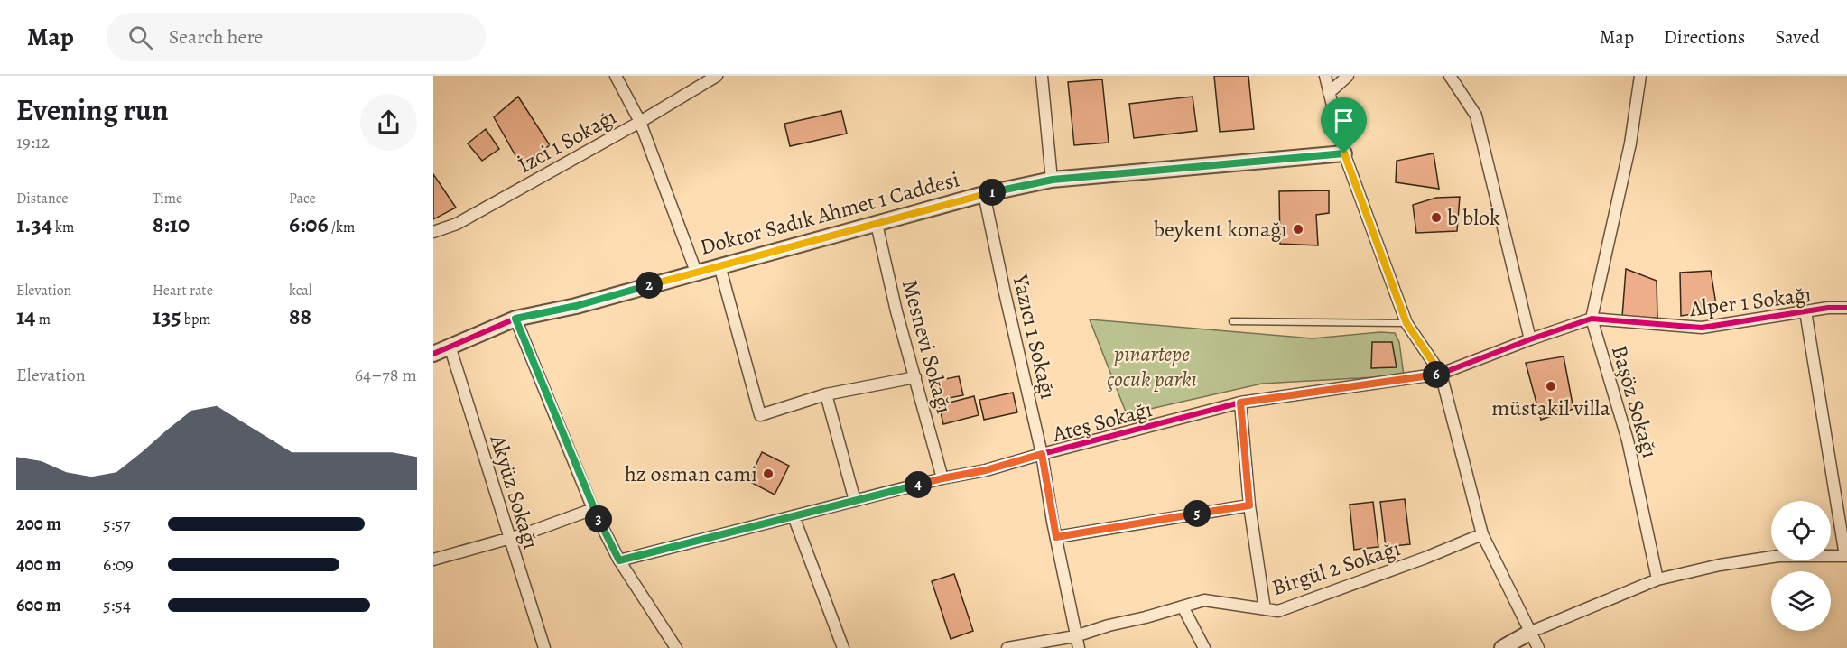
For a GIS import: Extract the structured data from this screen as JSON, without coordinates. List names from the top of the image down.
{
  "streets": {
    "street": [
      "İzci 1 Sokağı",
      "Doktor Sadık Ahmet 1 Caddesi",
      "Alper 1 Sokağı",
      "Yazıcı 1 Sokağı",
      "Mesnevi Sokağı",
      "Başöz Sokağı",
      "Ateş Sokağı",
      "Akyüz Sokağı",
      "Birgül 2 Sokağı"
    ]
  },
  "crossings": [
    ["Doktor Sadık Ahmet 1 Caddesi", "Yazıcı 1 Sokağı"],
    ["Doktor Sadık Ahmet 1 Caddesi", "Mesnevi Sokağı"],
    ["Doktor Sadık Ahmet 1 Caddesi", "Akyüz Sokağı"],
    ["Alper 1 Sokağı", "Başöz Sokağı"],
    ["Alper 1 Sokağı", "Ateş Sokağı"],
    ["Yazıcı 1 Sokağı", "Ateş Sokağı"],
    ["Yazıcı 1 Sokağı", "Birgül 2 Sokağı"],
    ["Mesnevi Sokağı", "Ateş Sokağı"]
  ],
  "parks": ["pınartepe çocuk parkı"],
  "places": [
    "b blok",
    "beykent konağı",
    "müstakil villa",
    "hz osman cami"
  ],
  "page": {
    "header": "Map",
    "search": "Search here",
    "nav": ["Map", "Directions", "Saved"],
    "heading": ["Evening run", "19:12"],
    "stats": [
      ["Distance", "1.34 km"],
      ["Time", "8:10"],
      ["Pace", "6:06 /km"],
      ["Elevation", "14 m"],
      ["Heart rate", "135 bpm"],
      ["kcal", "88"]
    ],
    "pins": [
      "1",
      "2",
      "6",
      "4",
      "5",
      "3"
    ],
    "chart": ["Elevation", "64–78 m"],
    "list": [
      {
        "name": "200 m",
        "note": "5:57"
      },
      {
        "name": "400 m",
        "note": "6:09"
      },
      {
        "name": "600 m",
        "note": "5:54"
      }
    ]
  }
}
